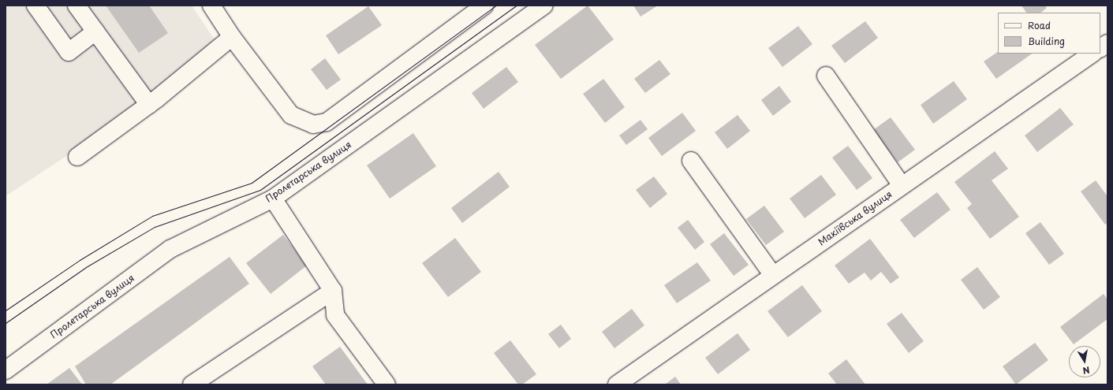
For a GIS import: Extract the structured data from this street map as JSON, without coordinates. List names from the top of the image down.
{
  "streets": {
    "street": ["Пролетарська вулиця", "Макіївська вулиця"]
  },
  "legend": ["Road", "Building"],
  "north": "bottom"
}
